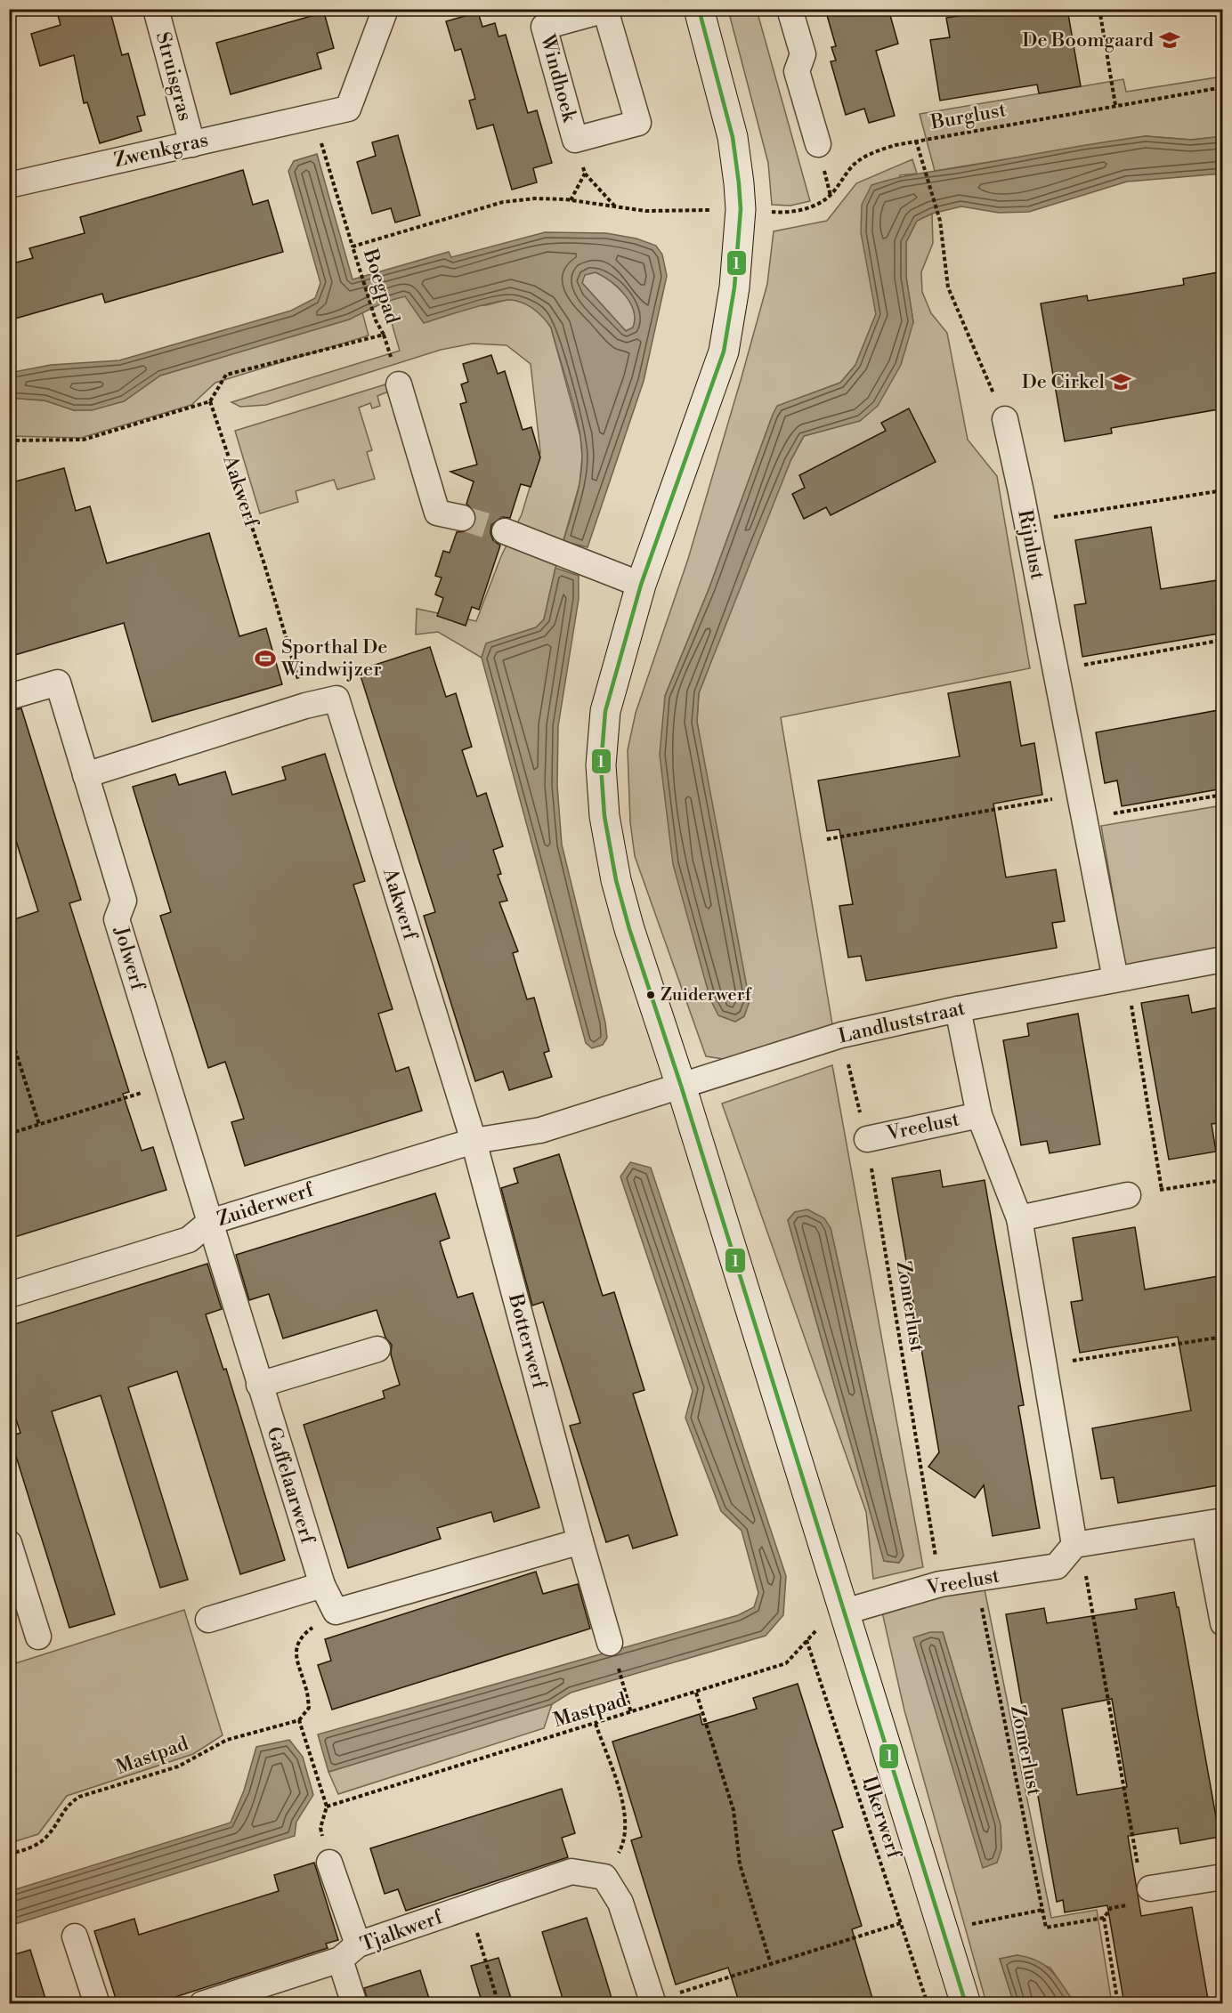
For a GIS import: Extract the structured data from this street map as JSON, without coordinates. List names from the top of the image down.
{
  "streets": {
    "street": [
      "Struisgras",
      "Windhoek",
      "Zwenkgras",
      "Aakwerf",
      "Rijnlust",
      "Jolwerf",
      "Landluststraat",
      "Vreelust",
      "Zuiderwerf",
      "Botterwerf",
      "Gaffelaarwerf",
      "Tjalkwerf"
    ],
    "path": [
      "Burglust",
      "Boegpad",
      "Zomerlust",
      "Mastpad",
      "IJkerwerf"
    ]
  },
  "crossings": [
    ["Struisgras", "Zwenkgras"],
    ["Burglust", "Boegpad"],
    ["Boegpad", "Aakwerf"],
    ["Aakwerf", "Jolwerf"],
    ["Aakwerf", "Zuiderwerf"],
    ["Aakwerf", "Botterwerf"],
    ["Rijnlust", "Landluststraat"],
    ["Jolwerf", "Zuiderwerf"],
    ["Jolwerf", "Gaffelaarwerf"],
    ["Landluststraat", "Vreelust"],
    ["Landluststraat", "Zuiderwerf"],
    ["Landluststraat", "Zomerlust"],
    ["Vreelust", "Zomerlust"],
    ["Vreelust", "Mastpad"],
    ["Zuiderwerf", "Botterwerf"],
    ["Zuiderwerf", "Gaffelaarwerf"],
    ["Mastpad", "IJkerwerf"]
  ],
  "places": {
    "school or university": ["De Boomgaard", "De Cirkel"],
    "sports": ["Sporthal De Windwijzer"],
    "other": ["Zuiderwerf"]
  },
  "lines": ["transit line 1"]
}
